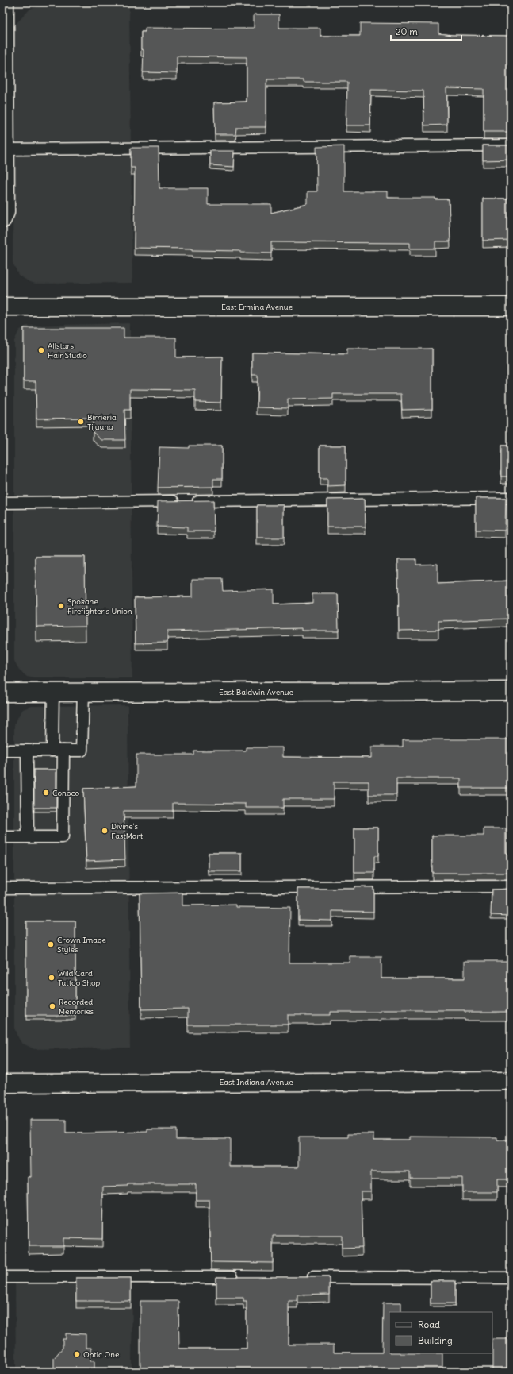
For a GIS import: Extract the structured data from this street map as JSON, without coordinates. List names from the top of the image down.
{
  "streets": {
    "street": ["East Ermina Avenue", "East Baldwin Avenue", "East Indiana Avenue"]
  },
  "places": [
    "Allstars Hair Studio",
    "Birrieria Tijuana",
    "Spokane Firefighter's Union",
    "Conoco",
    "Divine's FastMart",
    "Crown Image Styles",
    "Wild Card Tattoo Shop",
    "Recorded Memories",
    "Optic One"
  ],
  "legend": ["Road", "Building"],
  "scale_bar": "20 m"
}
